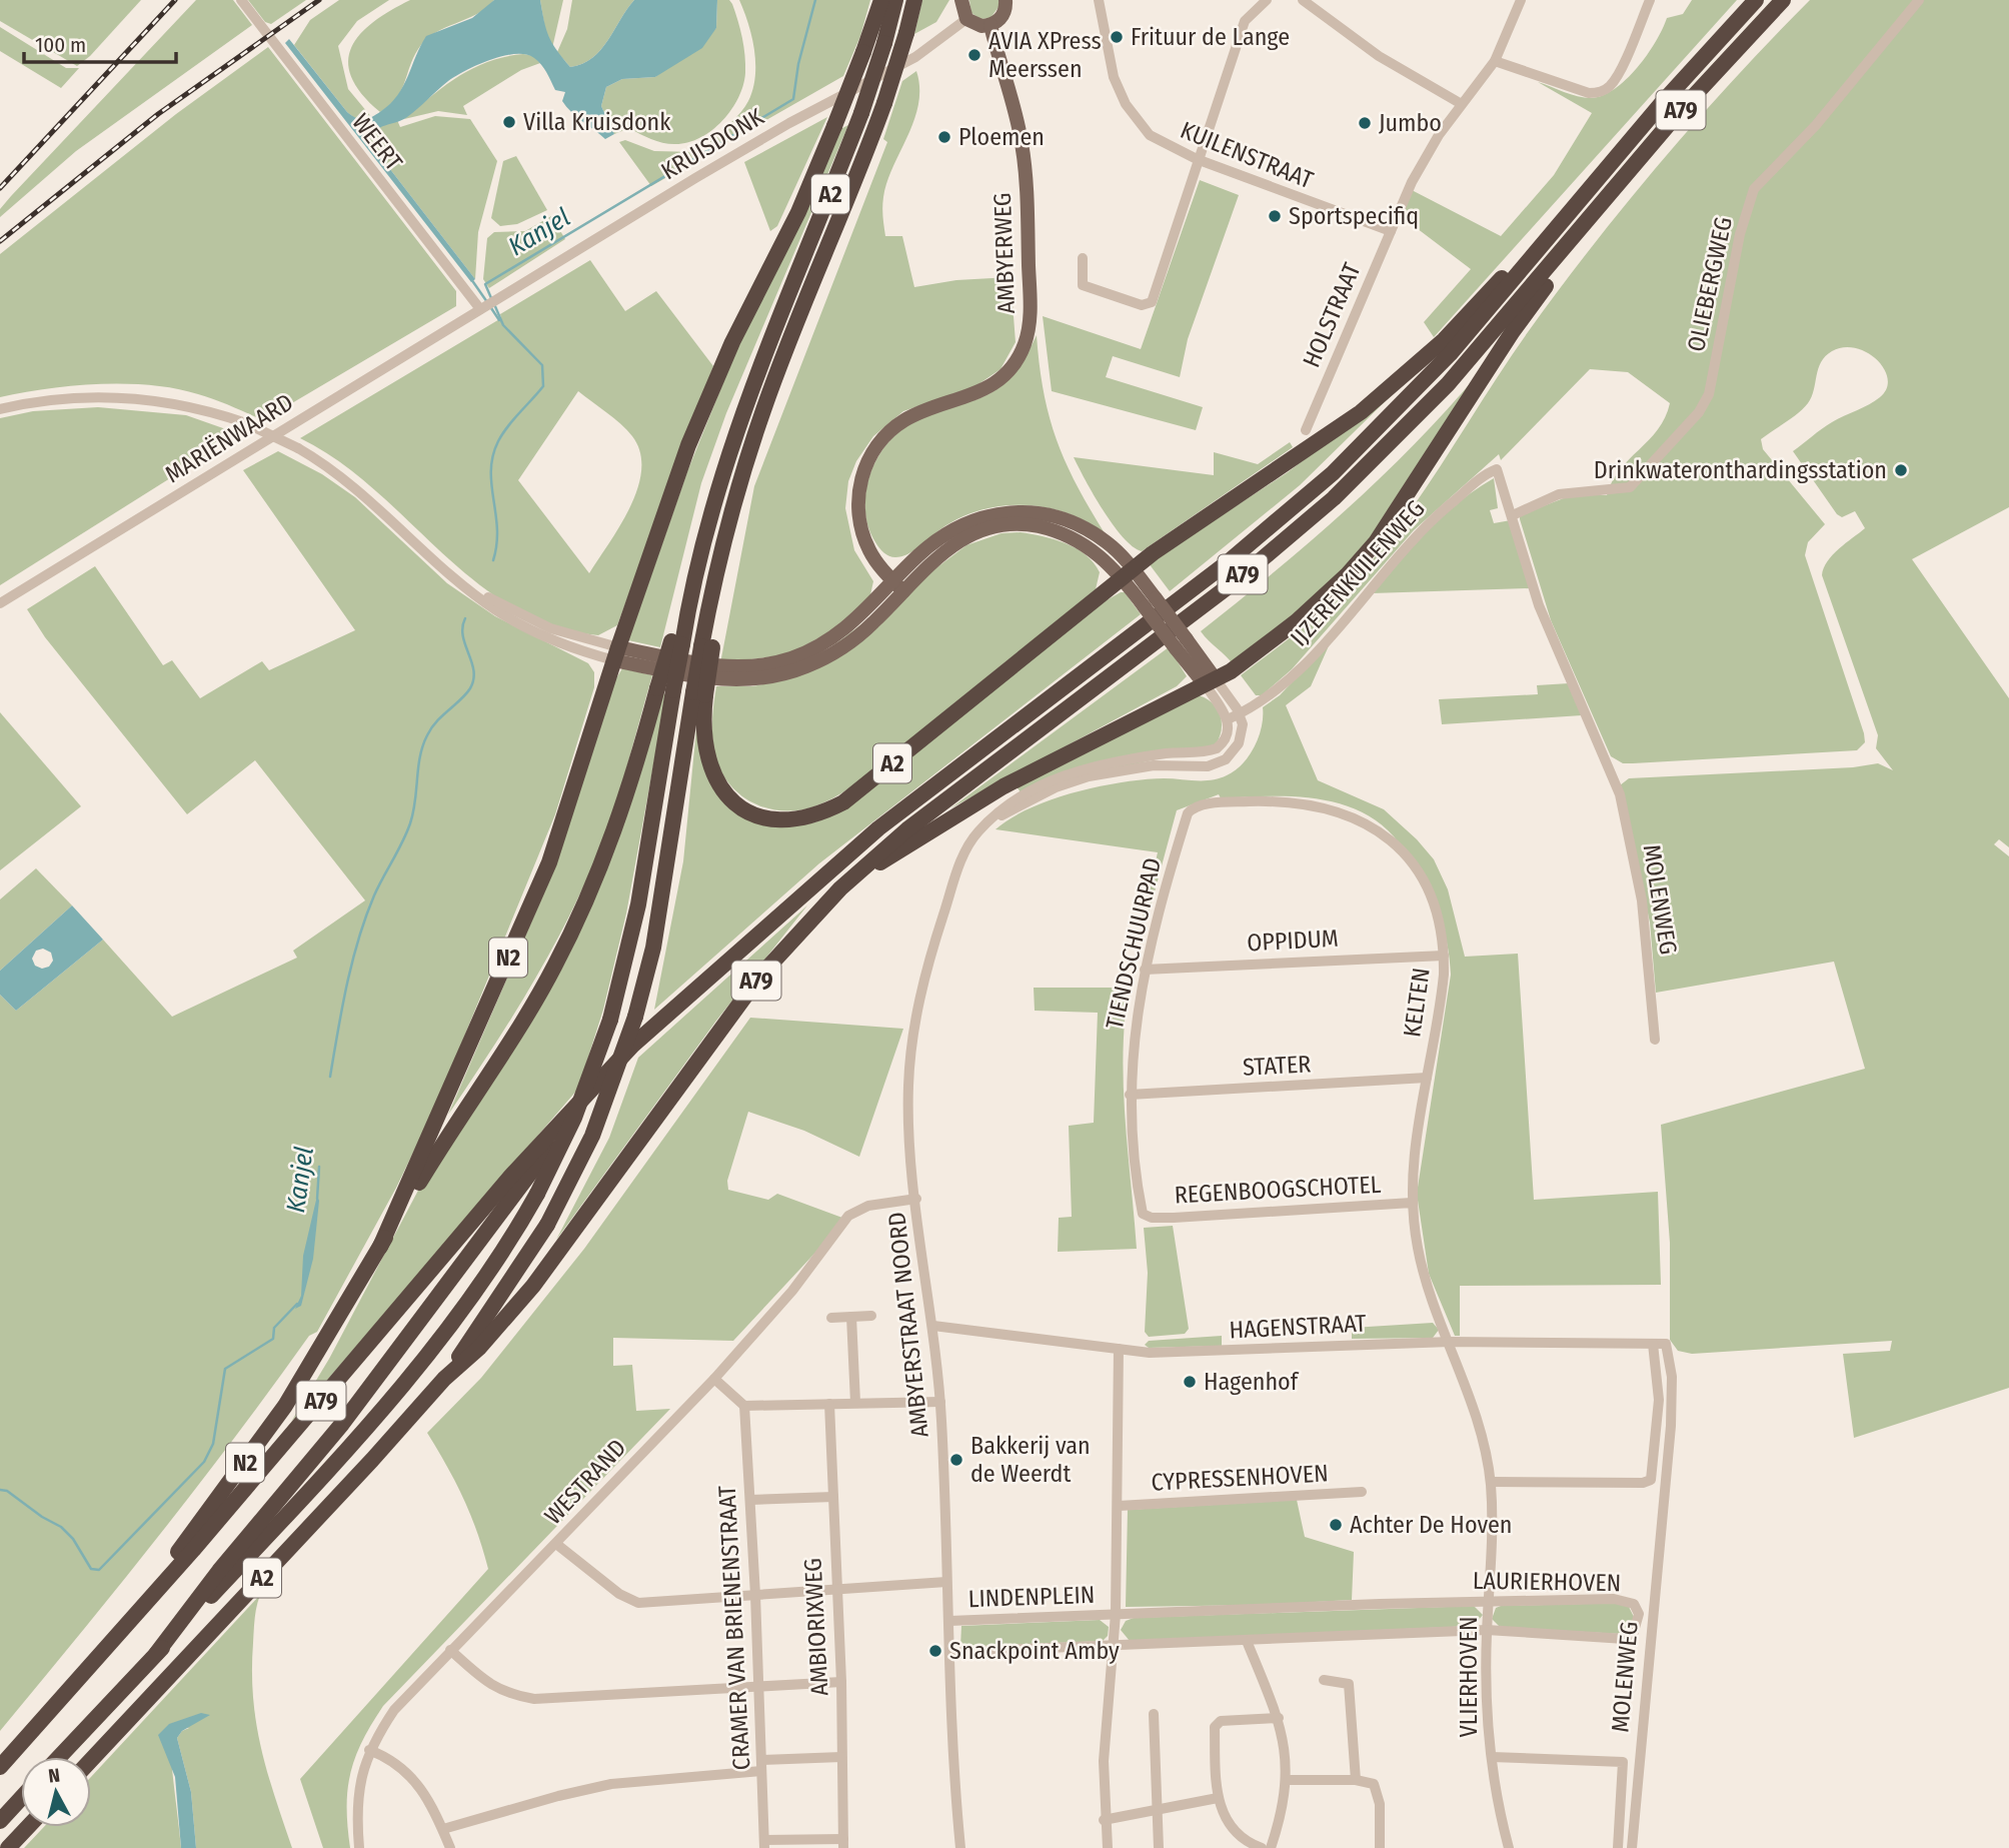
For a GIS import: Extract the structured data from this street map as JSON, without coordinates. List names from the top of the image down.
{
  "streets": {
    "highway": ["A79", "A2", "N2"],
    "main road": ["AMBYERWEG"],
    "street": [
      "WEERT",
      "KRUISDONK",
      "KUILENSTRAAT",
      "OLIEBERGWEG",
      "HOLSTRAAT",
      "MARIËNWAARD",
      "IJZERENKUILENWEG",
      "MOLENWEG",
      "OPPIDUM",
      "TIENDSCHUURPAD",
      "KELTEN",
      "STATER",
      "REGENBOOGSCHOTEL",
      "AMBYERSTRAAT NOORD",
      "HAGENSTRAAT",
      "CYPRESSENHOVEN",
      "WESTRAND",
      "LAURIERHOVEN",
      "LINDENPLEIN",
      "AMBIORIXWEG",
      "CRAMER VAN BRIENENSTRAAT",
      "VLIERHOVEN"
    ]
  },
  "crossings": [
    ["A79", "A2"],
    ["A79", "N2"],
    ["WEERT", "KRUISDONK"],
    ["WEERT", "MARIËNWAARD"],
    ["KRUISDONK", "MARIËNWAARD"],
    ["KUILENSTRAAT", "HOLSTRAAT"],
    ["A2", "N2"],
    ["OLIEBERGWEG", "IJZERENKUILENWEG"],
    ["IJZERENKUILENWEG", "MOLENWEG"],
    ["IJZERENKUILENWEG", "AMBYERSTRAAT NOORD"],
    ["MOLENWEG", "HAGENSTRAAT"],
    ["OPPIDUM", "TIENDSCHUURPAD"],
    ["OPPIDUM", "KELTEN"],
    ["TIENDSCHUURPAD", "KELTEN"],
    ["TIENDSCHUURPAD", "STATER"],
    ["TIENDSCHUURPAD", "REGENBOOGSCHOTEL"],
    ["KELTEN", "STATER"],
    ["KELTEN", "REGENBOOGSCHOTEL"],
    ["KELTEN", "HAGENSTRAAT"],
    ["KELTEN", "VLIERHOVEN"],
    ["AMBYERSTRAAT NOORD", "HAGENSTRAAT"],
    ["AMBYERSTRAAT NOORD", "WESTRAND"],
    ["AMBYERSTRAAT NOORD", "LINDENPLEIN"],
    ["HAGENSTRAAT", "VLIERHOVEN"],
    ["LAURIERHOVEN", "LINDENPLEIN"],
    ["LAURIERHOVEN", "VLIERHOVEN"]
  ],
  "water": ["Kanjel"],
  "places": [
    "Frituur de Lange",
    "AVIA XPress Meerssen",
    "Villa Kruisdonk",
    "Jumbo",
    "Ploemen",
    "Sportspecifiq",
    "Drinkwateronthardingsstation",
    "Hagenhof",
    "Bakkerij van de Weerdt",
    "Achter De Hoven",
    "Snackpoint Amby"
  ],
  "scale_bar": "100 m",
  "north": "top"
}
